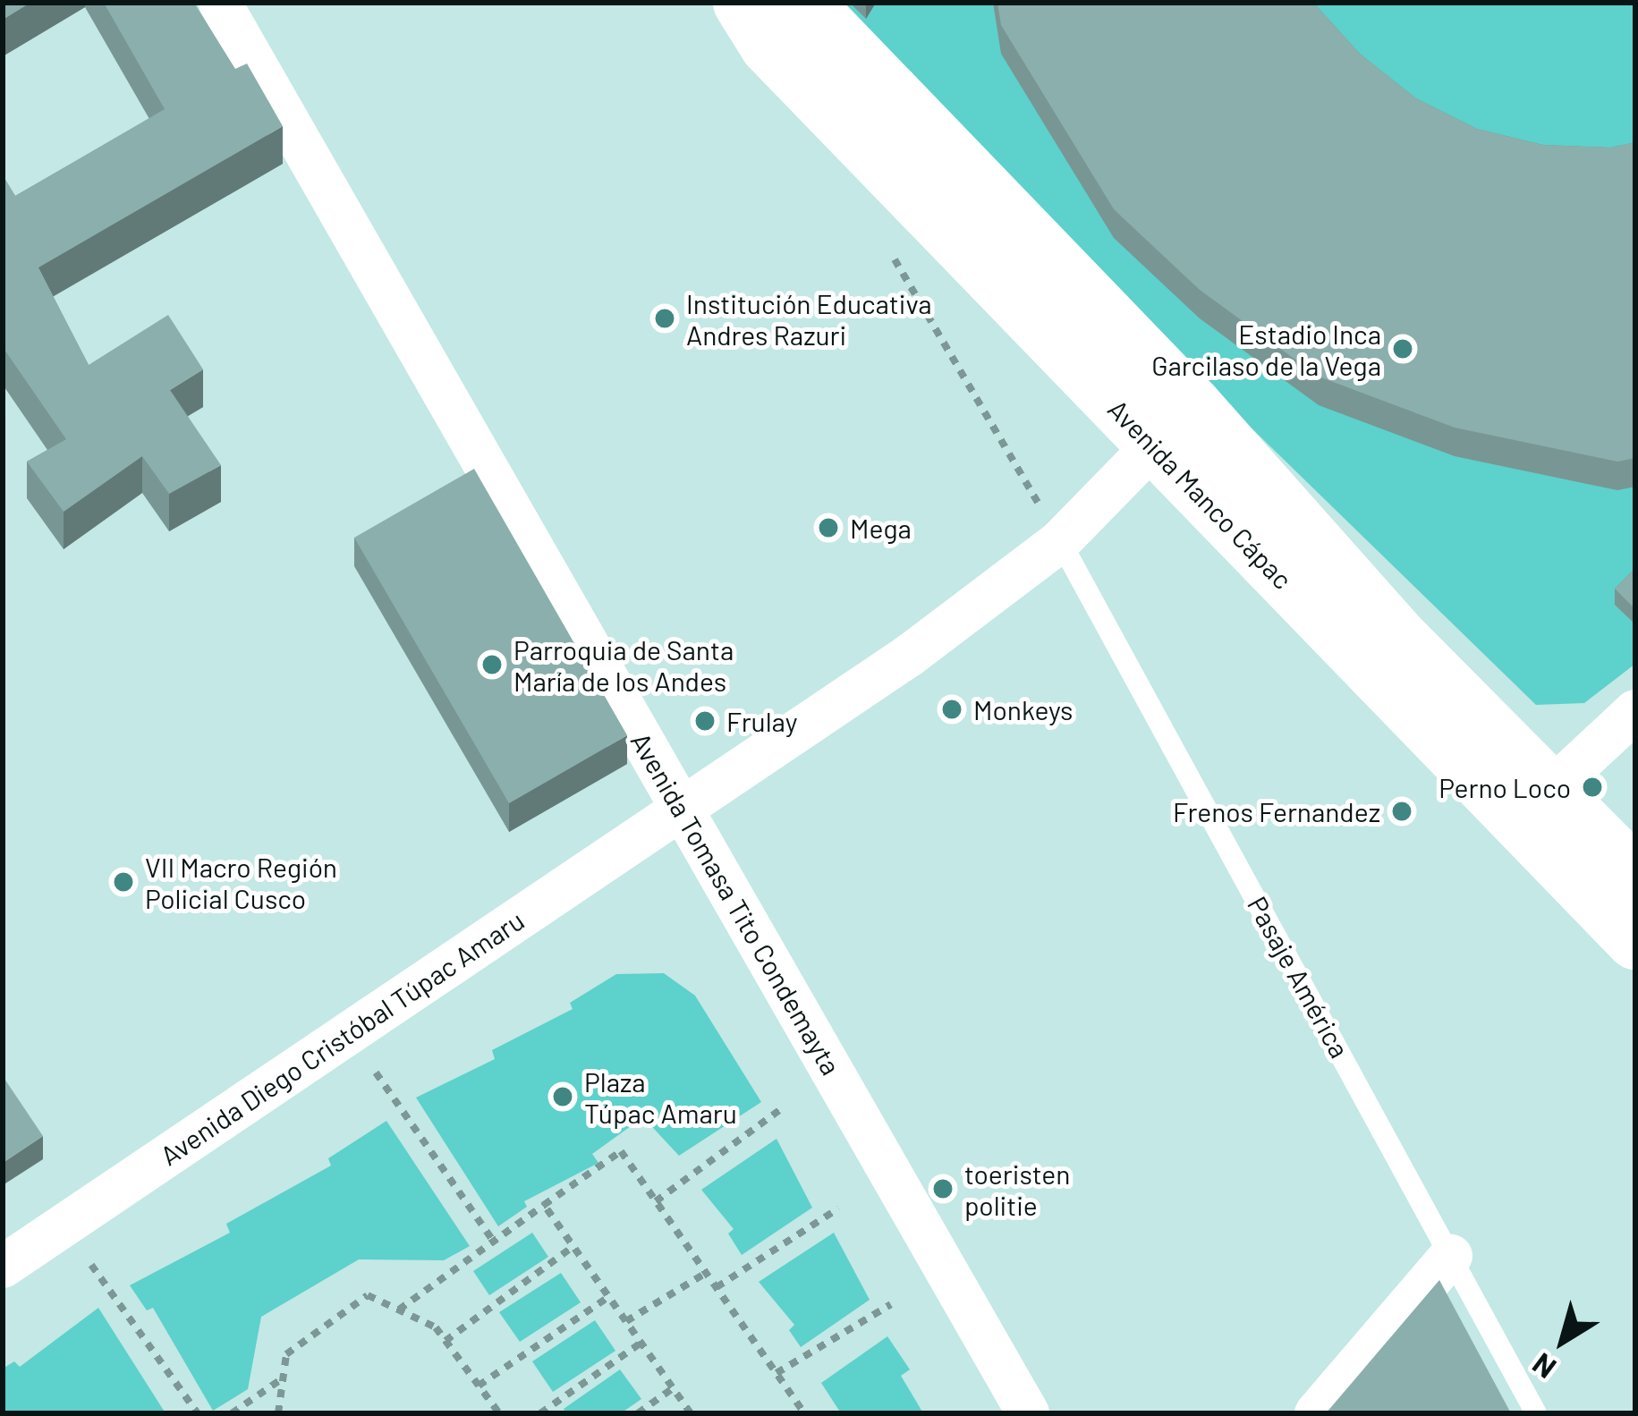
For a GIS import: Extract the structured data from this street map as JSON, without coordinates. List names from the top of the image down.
{
  "streets": {
    "main road": ["Avenida Manco Cápac"],
    "street": ["Avenida Tomasa Tito Condemayta", "Avenida Diego Cristóbal Túpac Amaru"],
    "lane": ["Pasaje América"]
  },
  "crossings": [
    ["Avenida Manco Cápac", "Avenida Diego Cristóbal Túpac Amaru"],
    ["Avenida Tomasa Tito Condemayta", "Avenida Diego Cristóbal Túpac Amaru"],
    ["Pasaje América", "Avenida Diego Cristóbal Túpac Amaru"]
  ],
  "places": [
    "Institución Educativa Andres Razuri",
    "Estadio Inca Garcilaso de la Vega",
    "Mega",
    "Parroquia de Santa María de los Andes",
    "Monkeys",
    "Frulay",
    "Perno Loco",
    "Frenos Fernandez",
    "VII Macro Región Policial Cusco",
    "Plaza Túpac Amaru",
    "toeristen politie"
  ],
  "north": "bottom left"
}
